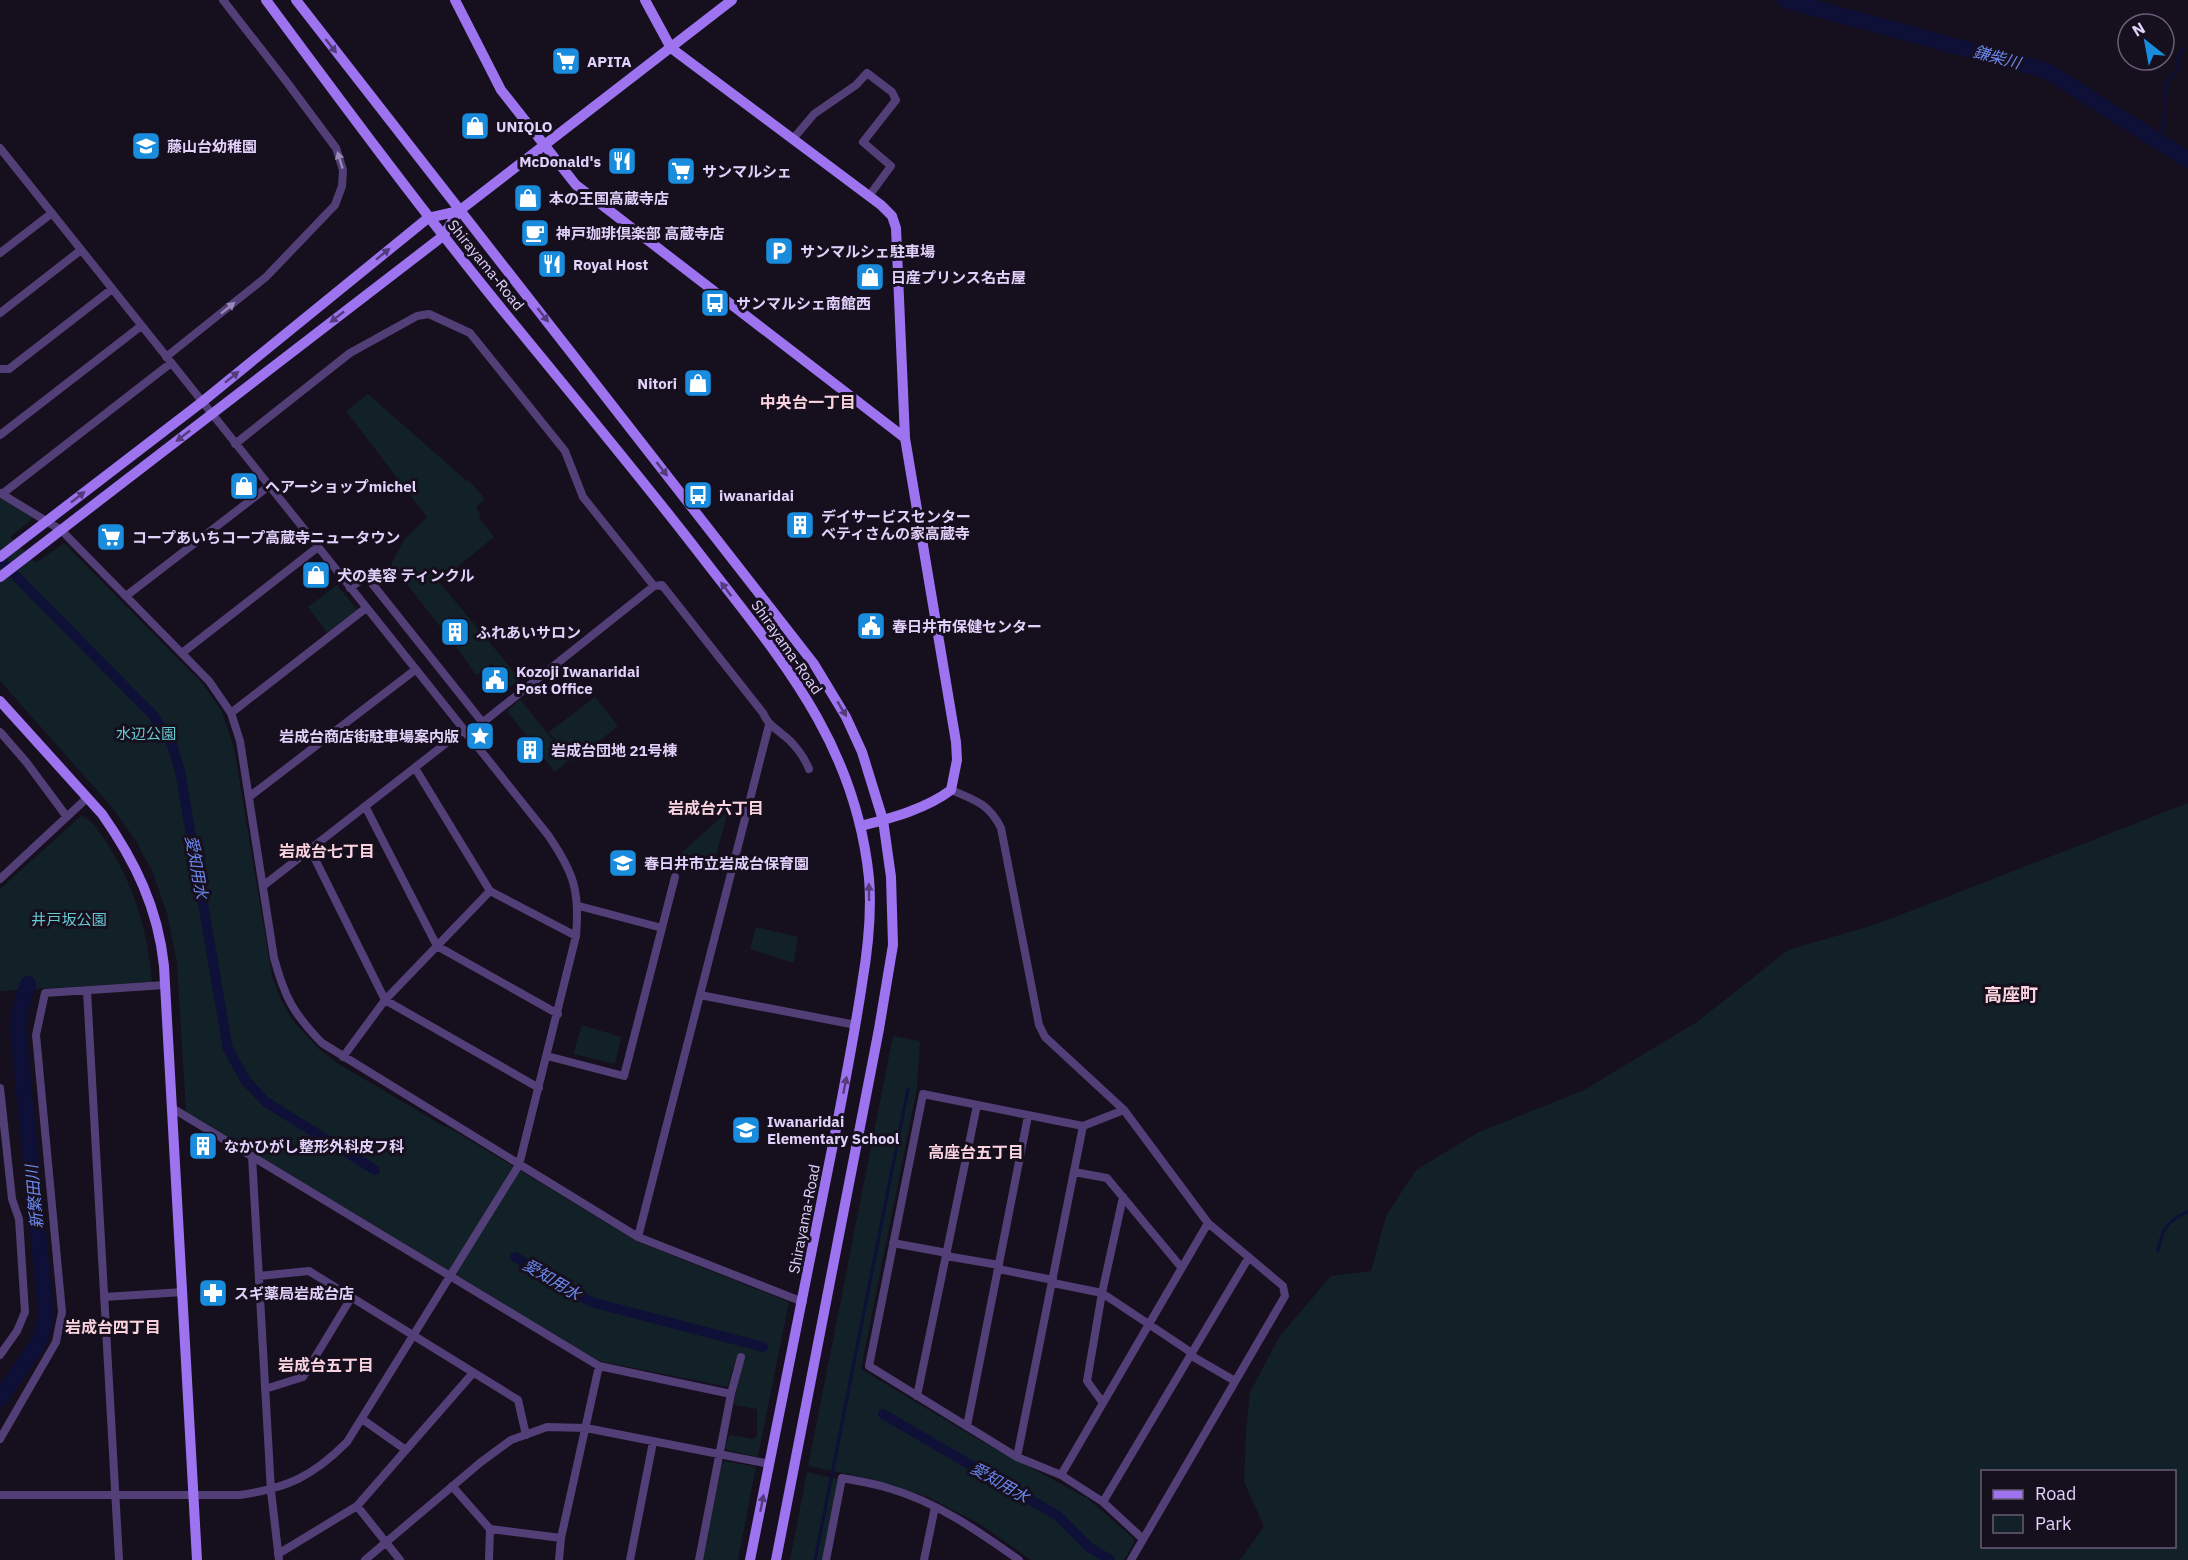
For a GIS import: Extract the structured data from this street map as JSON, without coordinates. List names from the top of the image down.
{
  "streets": {
    "street": ["Shirayama-Road"]
  },
  "districts": [
    "中央台一丁目",
    "岩成台六丁目",
    "岩成台七丁目",
    "高座町",
    "高座台五丁目",
    "岩成台四丁目",
    "岩成台五丁目"
  ],
  "water": ["鎌柴川", "愛知用水", "新繁田川"],
  "parks": ["水辺公園", "井戸坂公園"],
  "places": {
    "supermarket": ["APITA", "サンマルシェ", "コープあいちコープ高蔵寺ニュータウン"],
    "shop": [
      "UNIQLO",
      "本の王国高蔵寺店",
      "日産プリンス名古屋",
      "Nitori",
      "ヘアーショップmichel",
      "犬の美容 ティンクル"
    ],
    "school or university": ["藤山台幼稚園", "春日井市立岩成台保育園", "Iwanaridai Elementary School"],
    "restaurant": ["McDonald's", "Royal Host"],
    "cafe": ["神戸珈琲倶楽部 高蔵寺店"],
    "parking": ["サンマルシェ駐車場"],
    "bus stop": ["サンマルシェ南館西", "iwanaridai"],
    "building": [
      "デイサービスセンター ベティさんの家高蔵寺",
      "ふれあいサロン",
      "岩成台団地 21号棟",
      "なかひがし整形外科皮フ科"
    ],
    "public building": ["春日井市保健センター", "Kozoji Iwanaridai Post Office"],
    "place": ["岩成台商店街駐車場案内版"],
    "pharmacy": ["スギ薬局岩成台店"]
  },
  "legend": ["Road", "Park"],
  "north": "top left"
}
